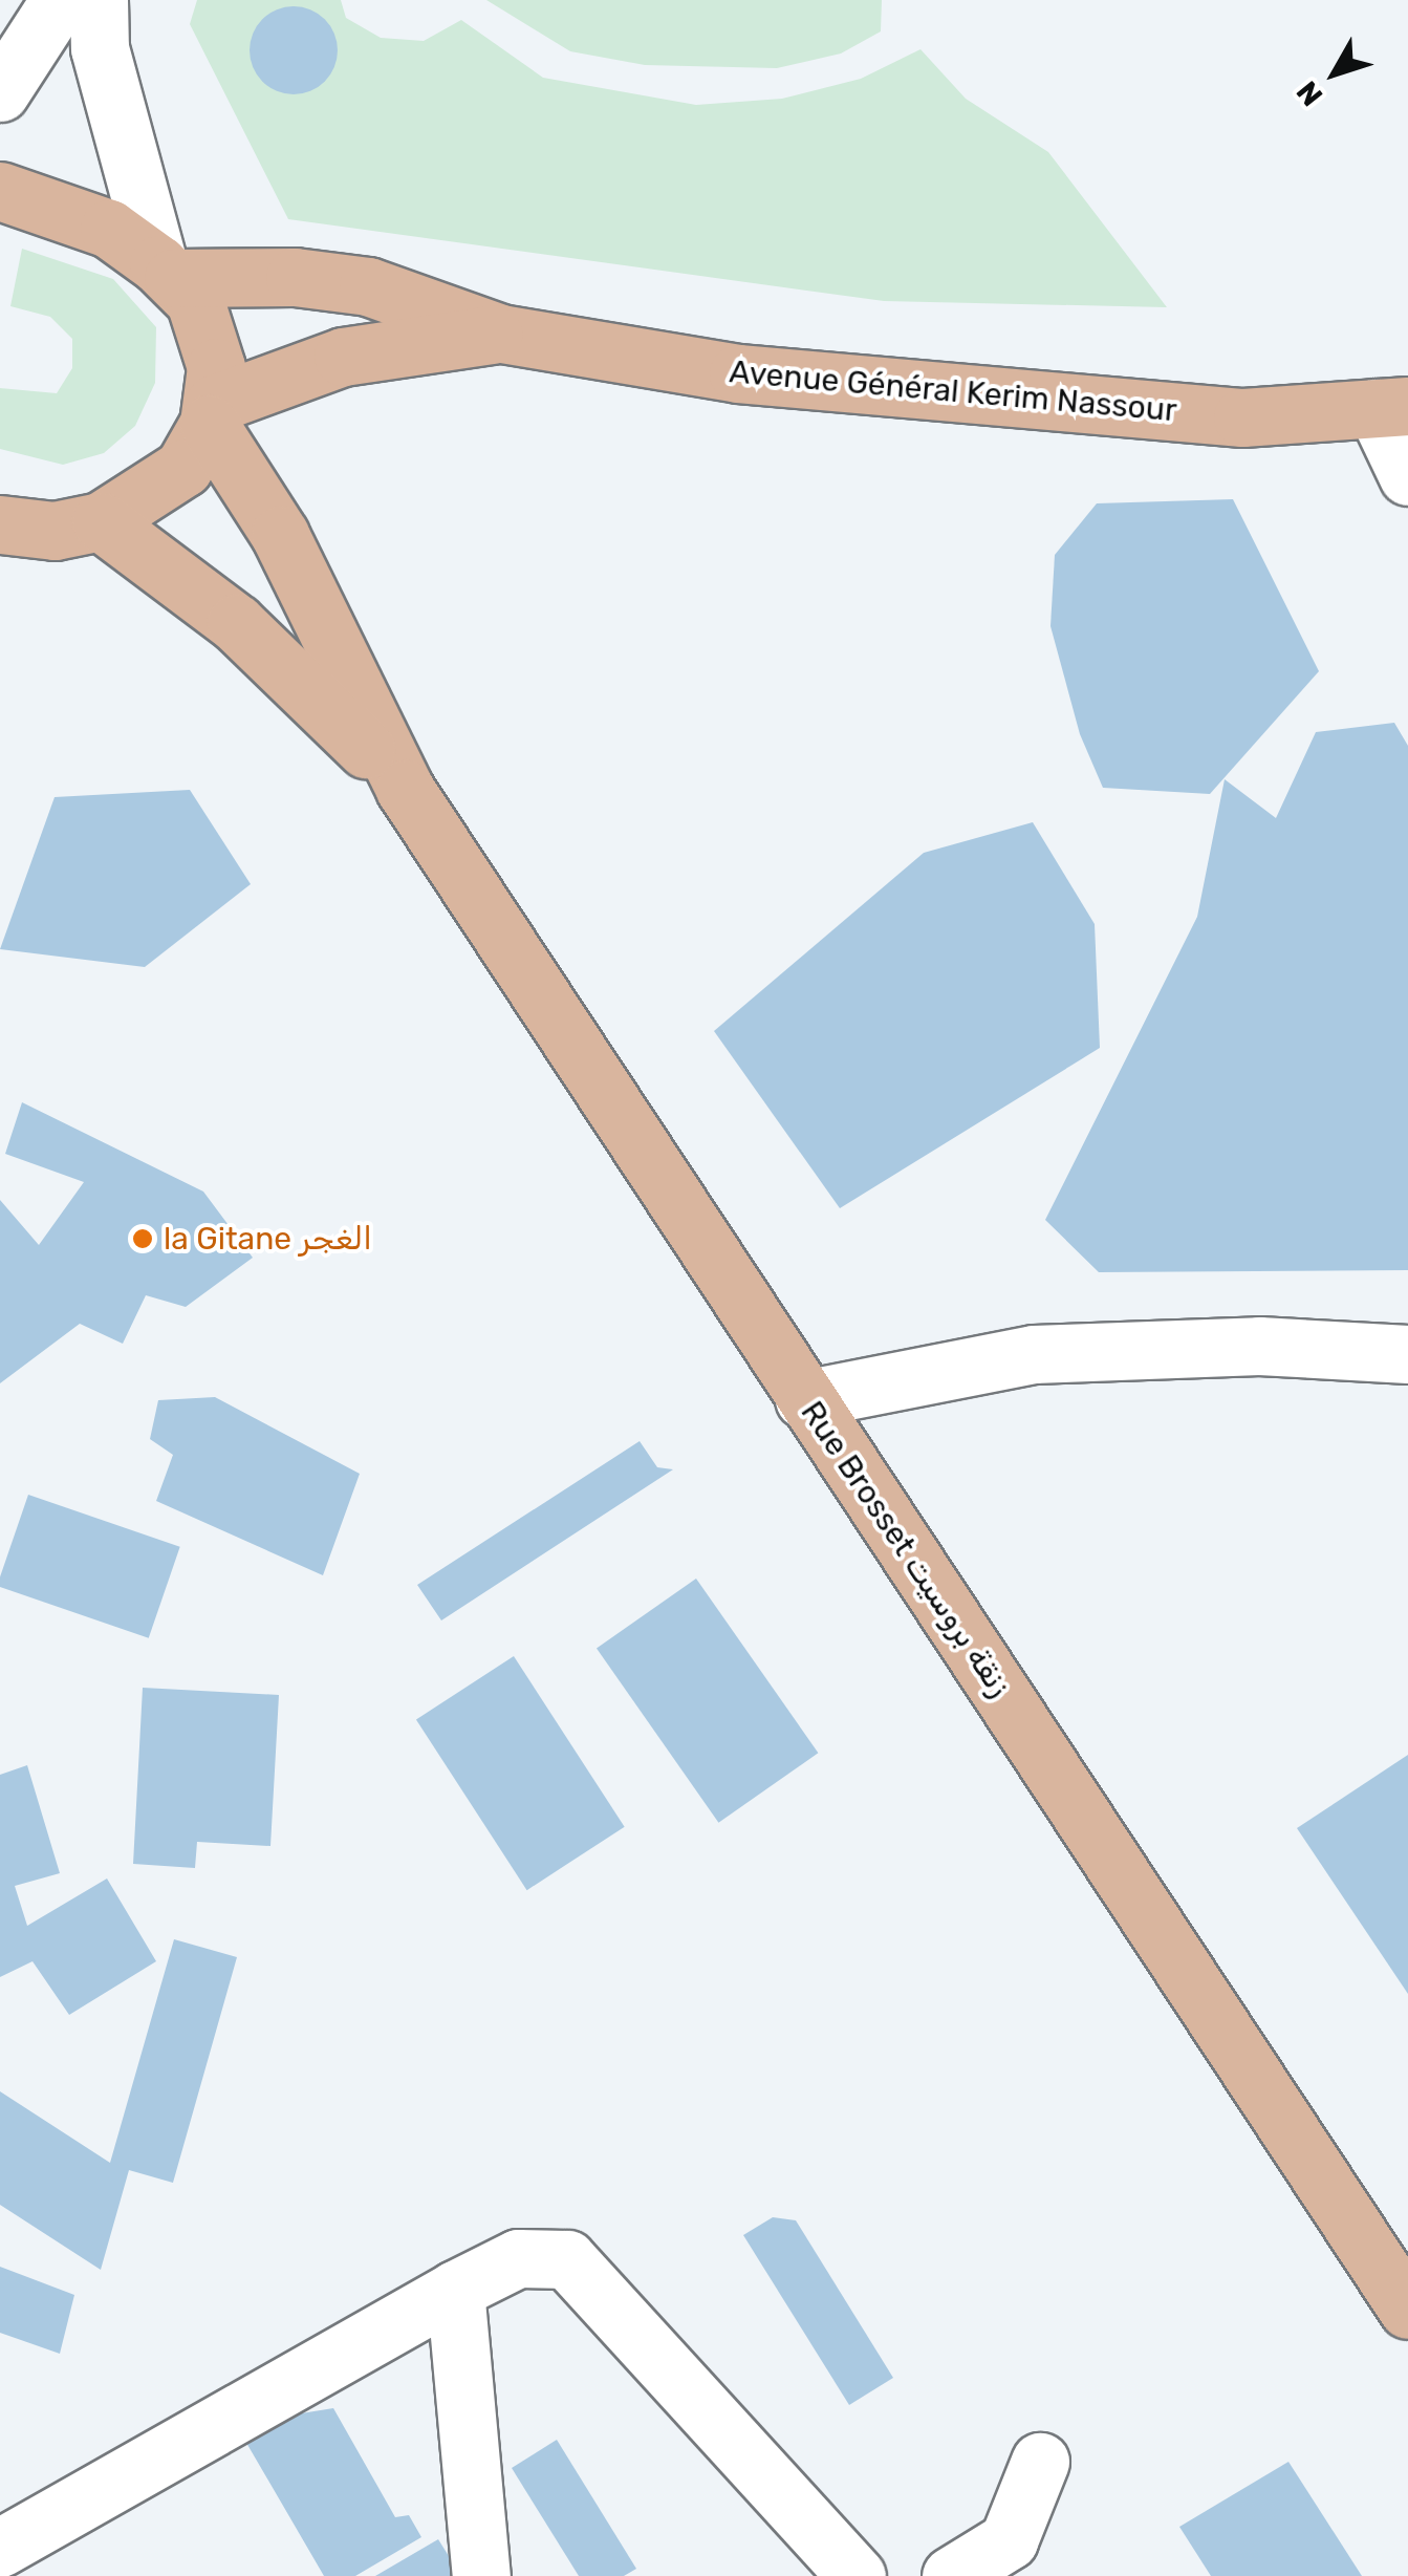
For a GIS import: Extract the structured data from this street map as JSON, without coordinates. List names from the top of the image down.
{
  "streets": {
    "main road": ["Avenue Général Kerim Nassour", "Rue Brosset زنقة بروسيت"]
  },
  "places": ["la Gitane الغجر"],
  "north": "bottom left"
}
